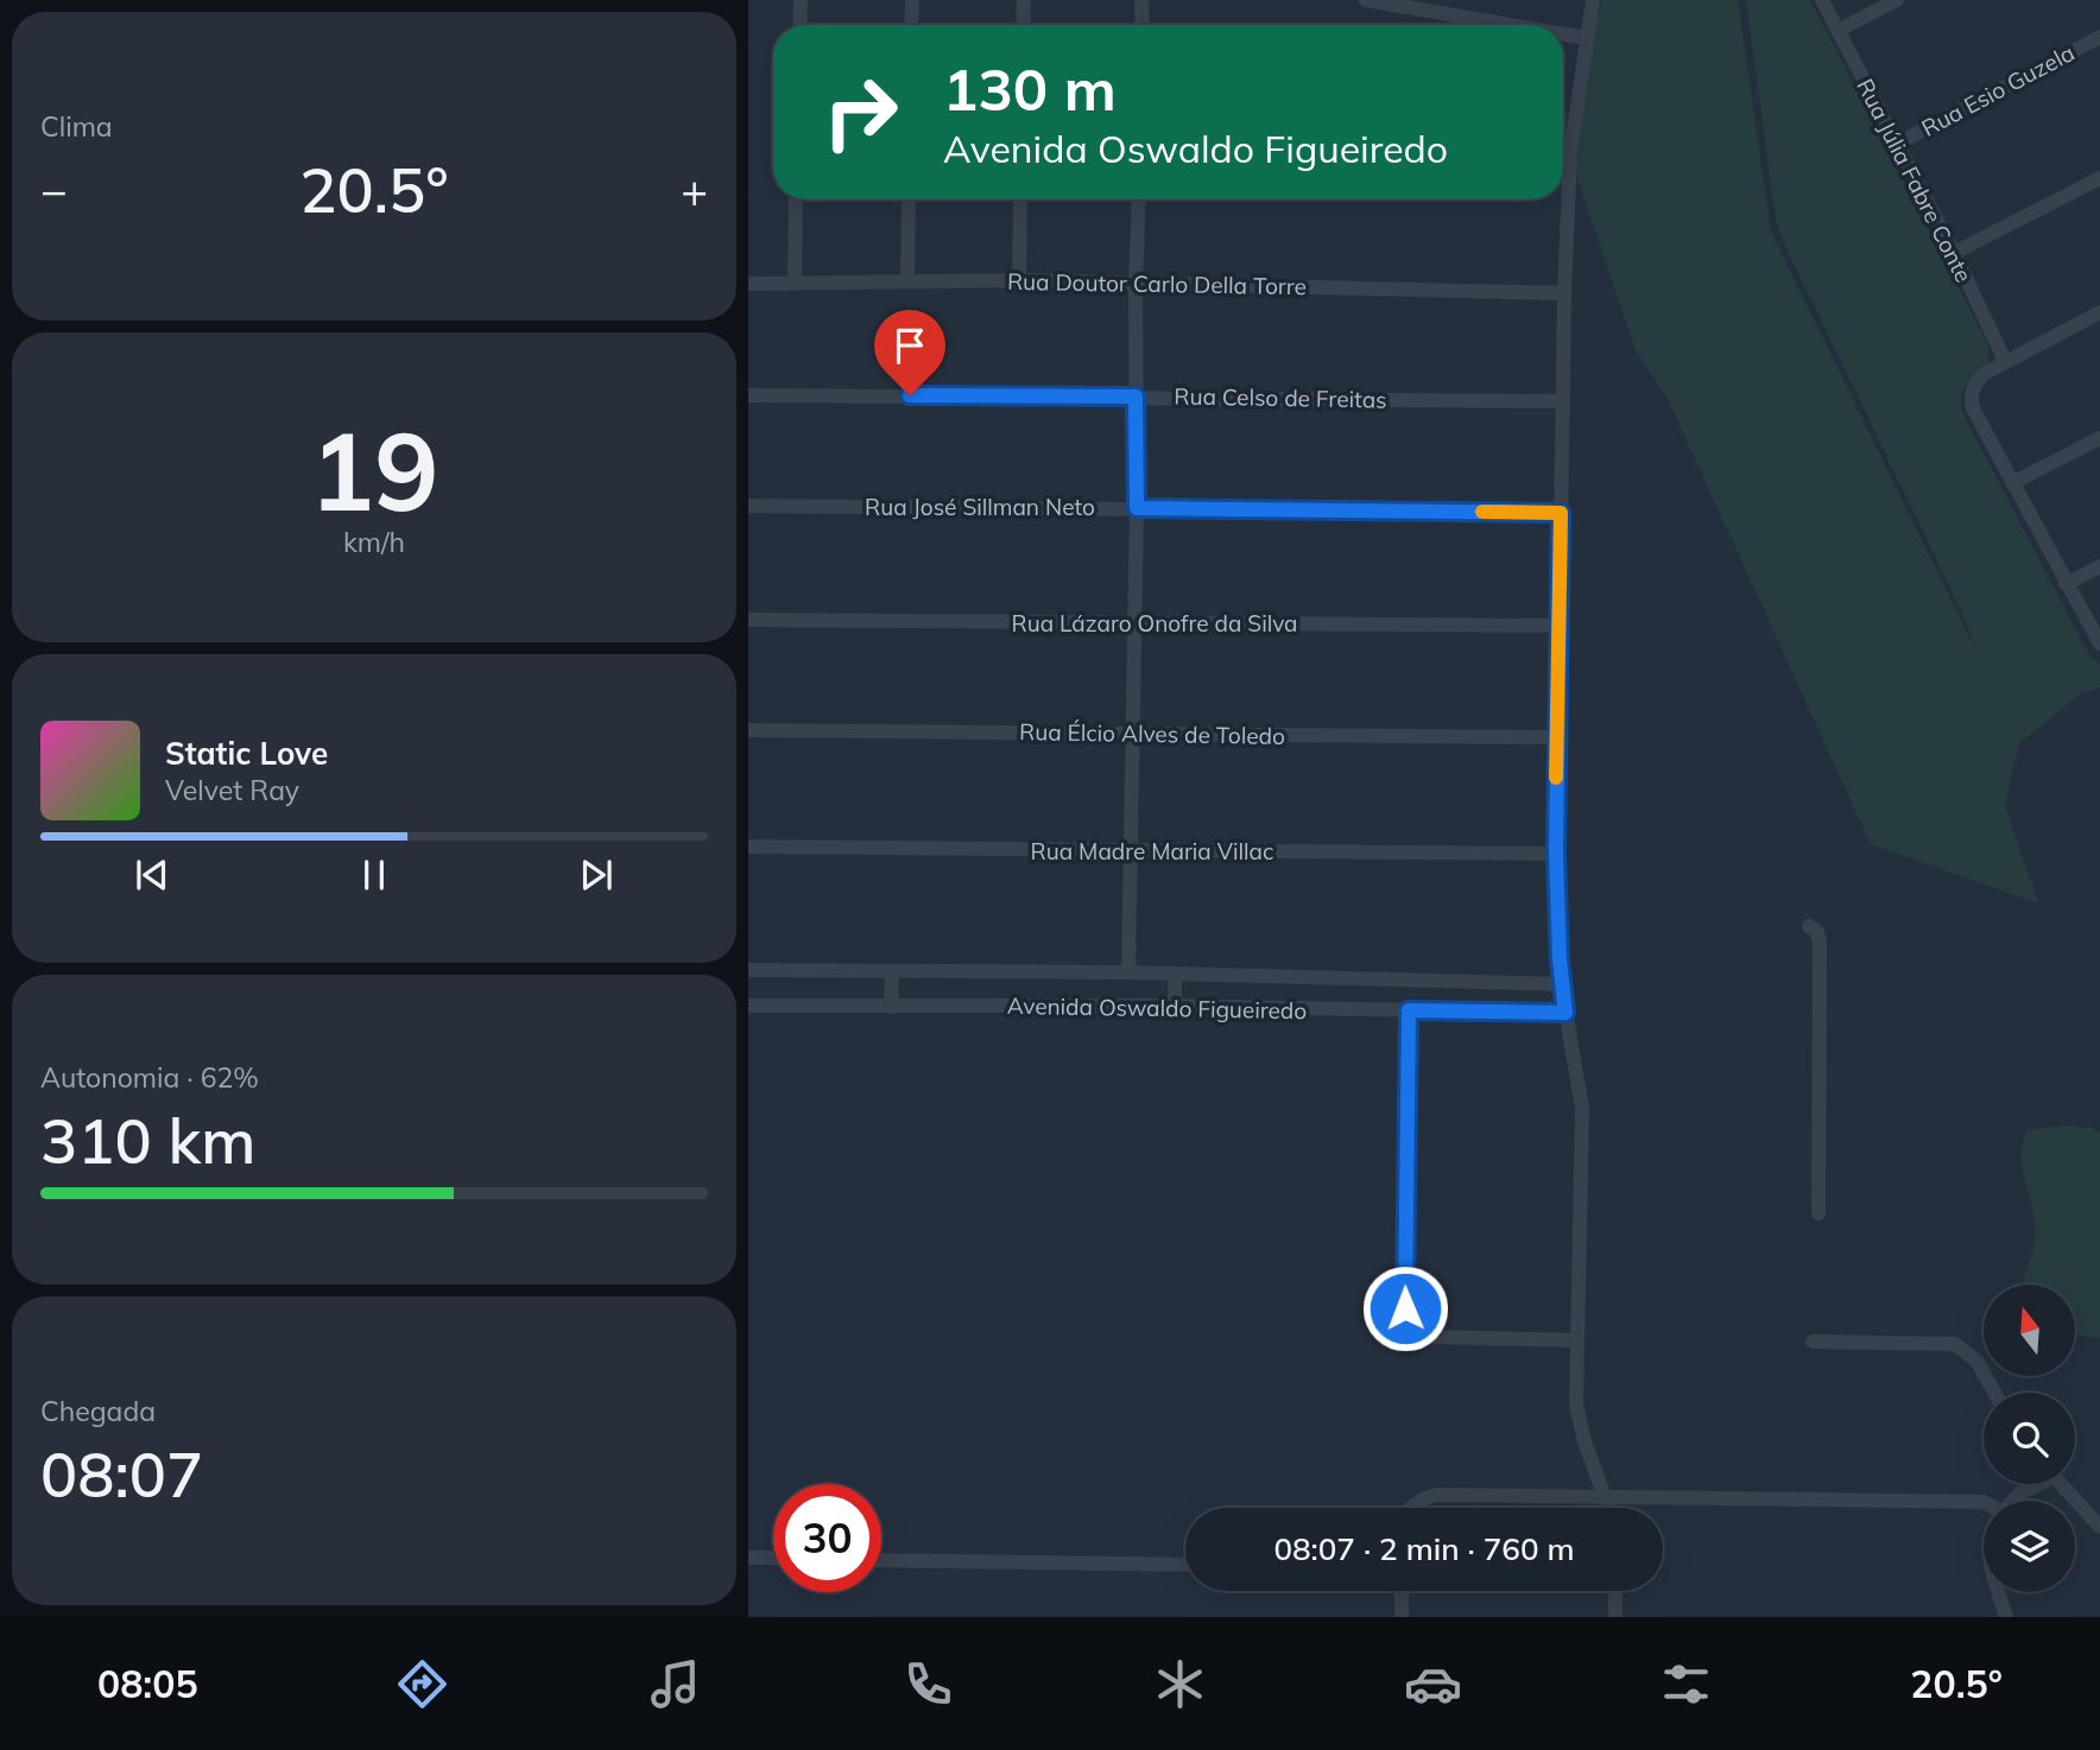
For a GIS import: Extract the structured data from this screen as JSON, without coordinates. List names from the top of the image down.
{
  "streets": {
    "street": [
      "Rua Esio Guzela",
      "Rua Júlia Fabre Conte",
      "Rua Doutor Carlo Della Torre",
      "Rua Celso de Freitas",
      "Rua José Sillman Neto",
      "Rua Lázaro Onofre da Silva",
      "Rua Élcio Alves de Toledo",
      "Rua Madre Maria Villac",
      "Avenida Oswaldo Figueiredo"
    ]
  },
  "crossings": [
    ["Rua Esio Guzela", "Rua Júlia Fabre Conte"]
  ],
  "north": "top",
  "page": {
    "tile": [
      "Clima",
      ["19", "km/h"],
      ["Autonomia · 62%", "310 km"],
      ["Chegada", "08:07"]
    ],
    "turn": ["130 m", "Avenida Oswaldo Figueiredo"],
    "heat": ["−", "20.5°", "+"],
    "song": ["Static Love", "Velvet Ray"],
    "limit": "30",
    "trip": "08:07 · 2 min · 760 m",
    "tabs": ["08:05", "20.5°"]
  }
}
